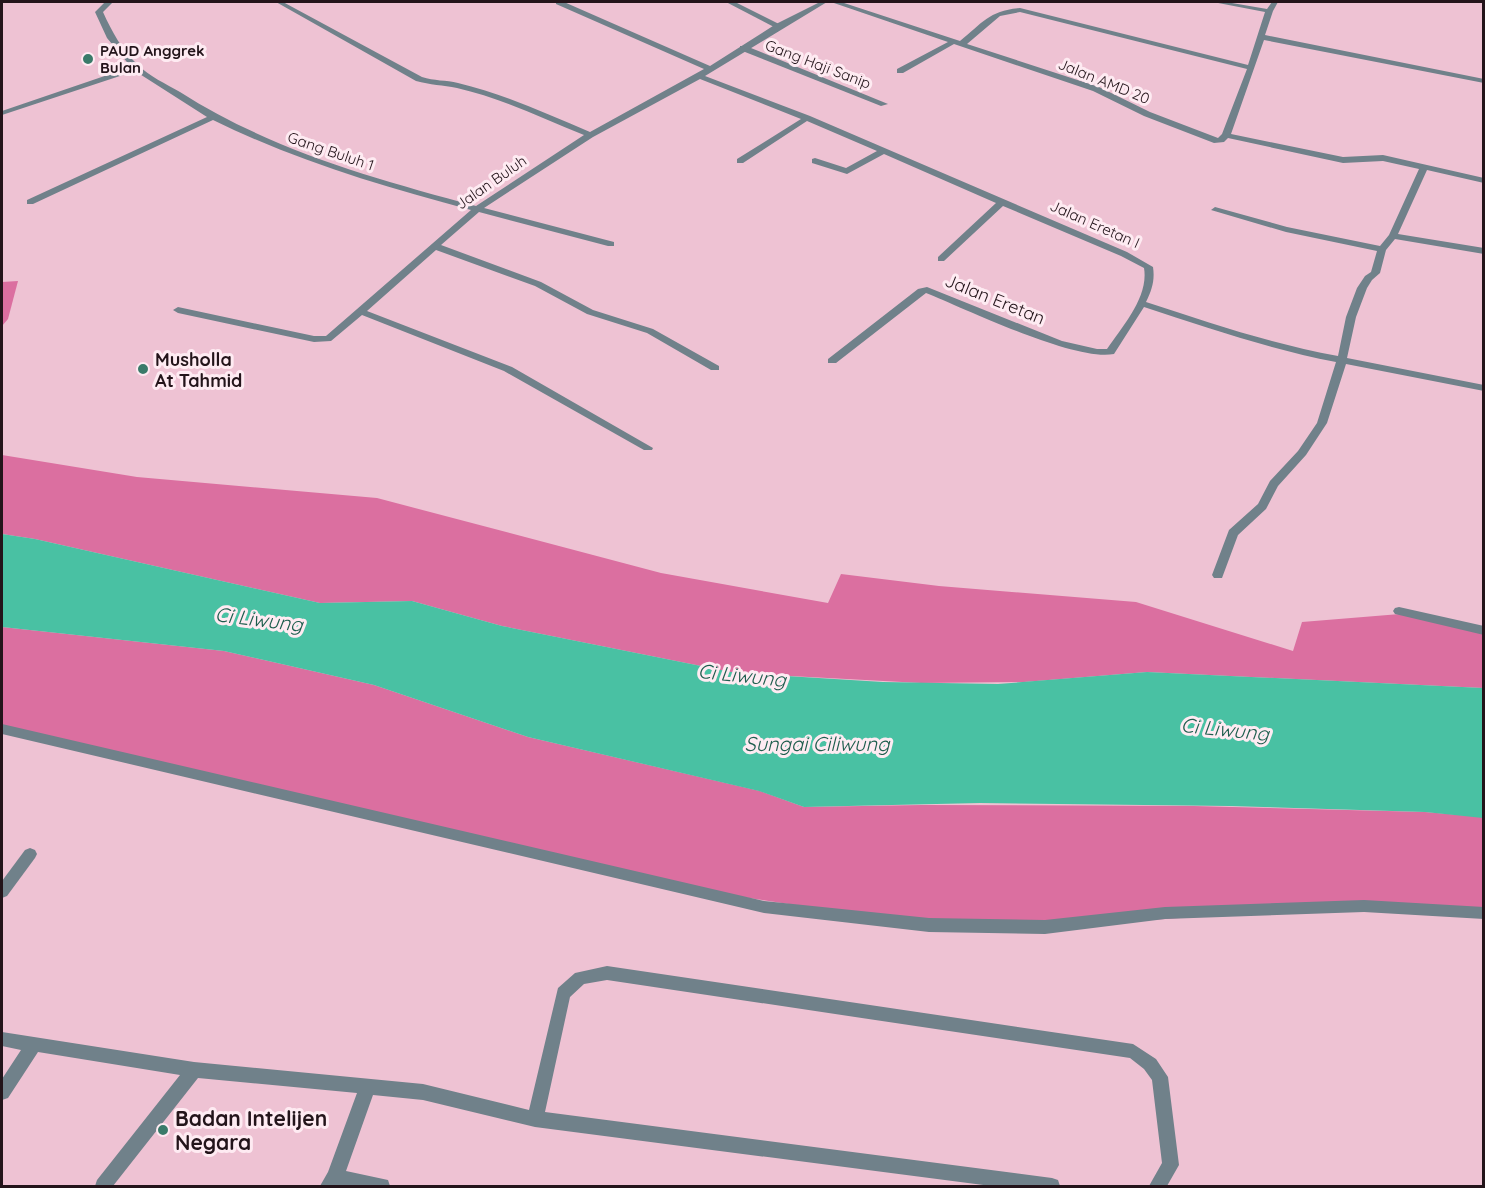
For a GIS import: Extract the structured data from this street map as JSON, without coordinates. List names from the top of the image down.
{
  "streets": {
    "street": [
      "Gang Haji Sanip",
      "Jalan AMD 20",
      "Gang Buluh 1",
      "Jalan Buluh",
      "Jalan Eretan I",
      "Jalan Eretan"
    ]
  },
  "crossings": [
    ["Gang Haji Sanip", "Jalan Buluh"],
    ["Gang Buluh 1", "Jalan Buluh"],
    ["Jalan Buluh", "Jalan Eretan I"],
    ["Jalan Eretan I", "Jalan Eretan"]
  ],
  "water": ["Ci Liwung", "Sungai Ciliwung"],
  "places": ["PAUD Anggrek Bulan", "Musholla At Tahmid", "Badan Intelijen Negara"]
}
